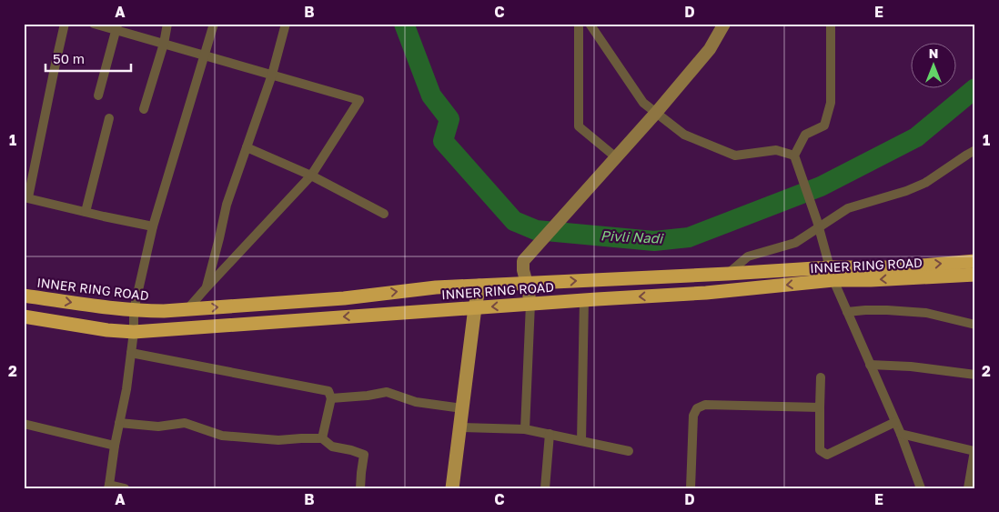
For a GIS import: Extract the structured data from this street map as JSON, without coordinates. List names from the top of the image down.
{
  "streets": {
    "highway": ["INNER RING ROAD"]
  },
  "water": ["Pivli Nadi"],
  "scale_bar": "50 m",
  "north": "top",
  "grid": {
    "columns": [
      "A",
      "B",
      "C",
      "D",
      "E"
    ],
    "rows": ["1", "2"]
  }
}
